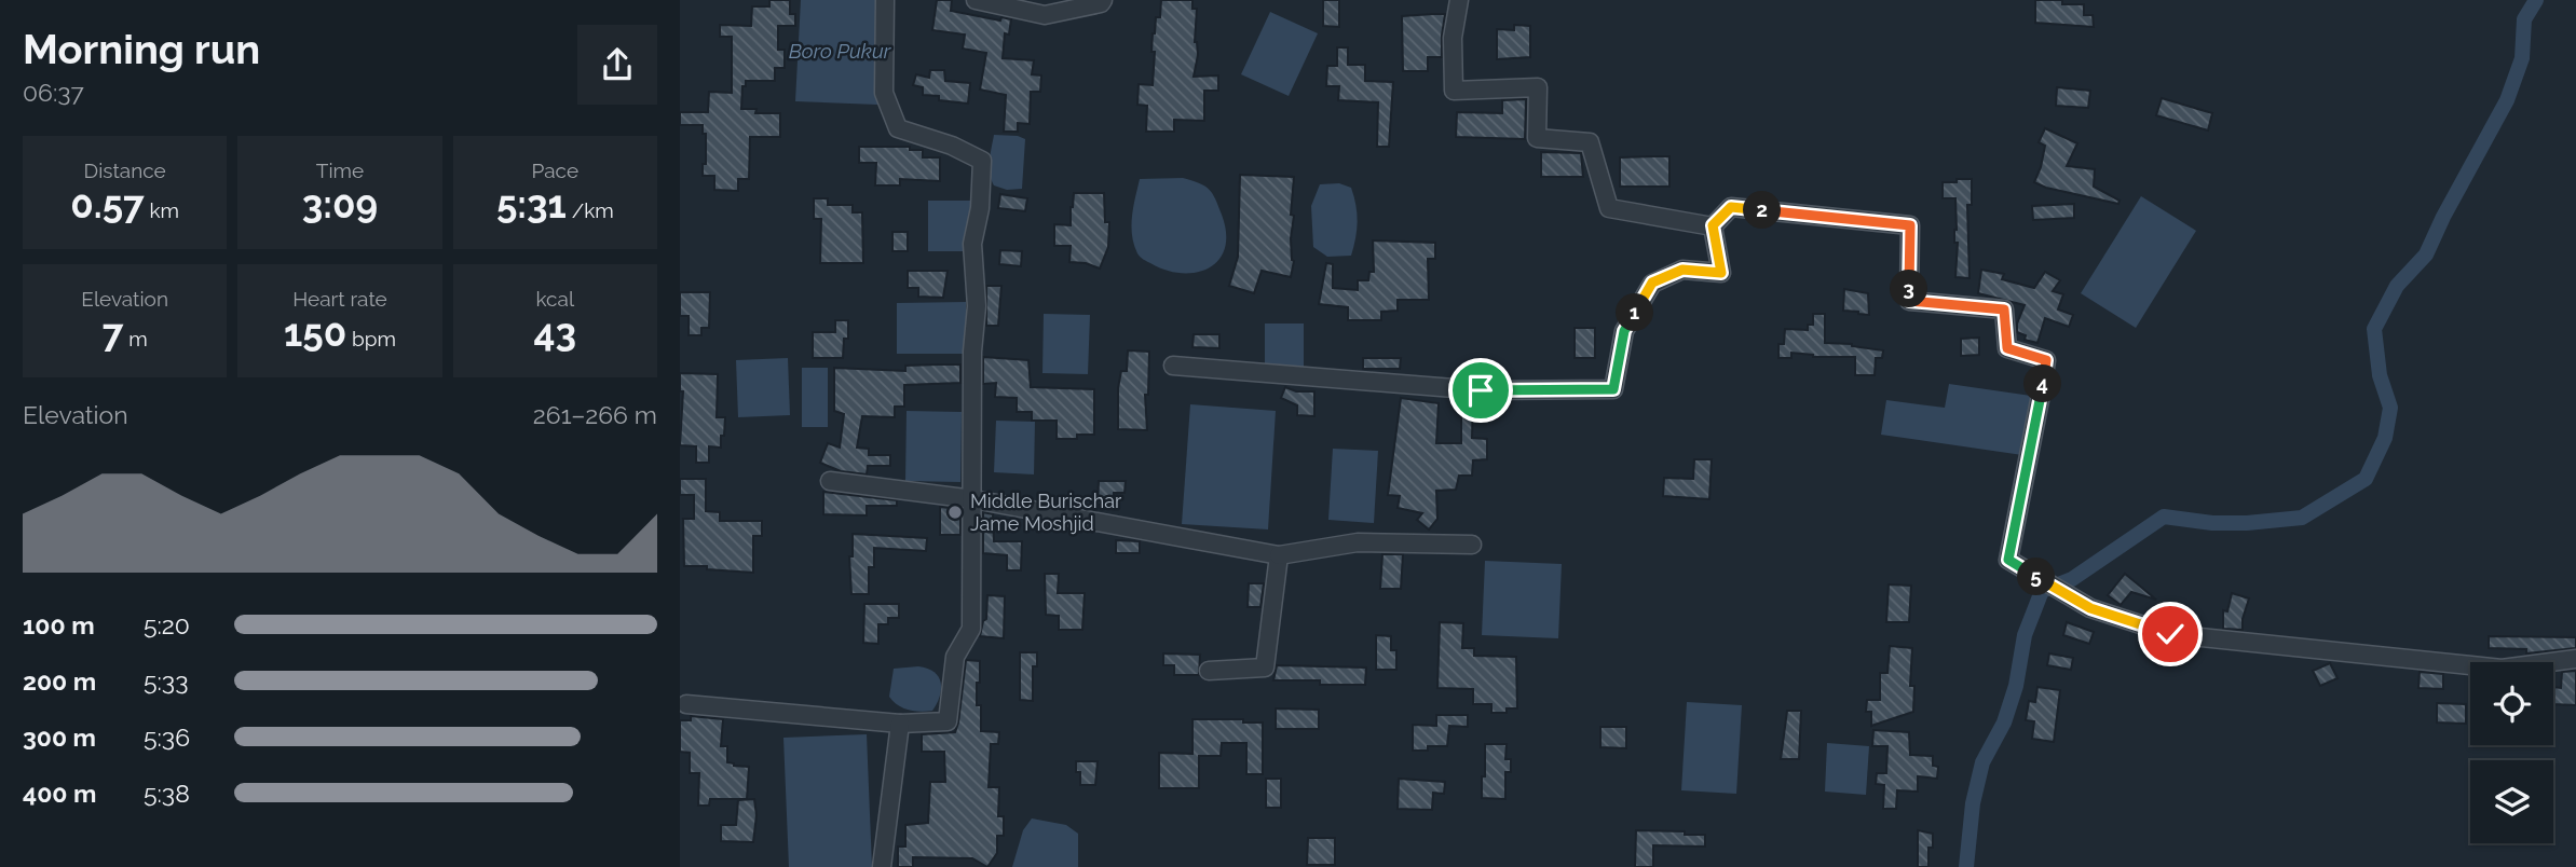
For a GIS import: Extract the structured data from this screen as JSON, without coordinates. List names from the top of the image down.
{
  "water": ["Boro Pukur"],
  "places": ["Middle Burischar Jame Moshjid"],
  "page": {
    "heading": ["Morning run", "06:37"],
    "stats": [
      ["Distance", "0.57 km"],
      ["Time", "3:09"],
      ["Pace", "5:31 /km"],
      ["Elevation", "7 m"],
      ["Heart rate", "150 bpm"],
      ["kcal", "43"]
    ],
    "pins": [
      "2",
      "3",
      "1",
      "4",
      "5"
    ],
    "chart": ["Elevation", "261–266 m"],
    "list": [
      {
        "name": "100 m",
        "note": "5:20"
      },
      {
        "name": "200 m",
        "note": "5:33"
      },
      {
        "name": "300 m",
        "note": "5:36"
      },
      {
        "name": "400 m",
        "note": "5:38"
      }
    ]
  }
}
